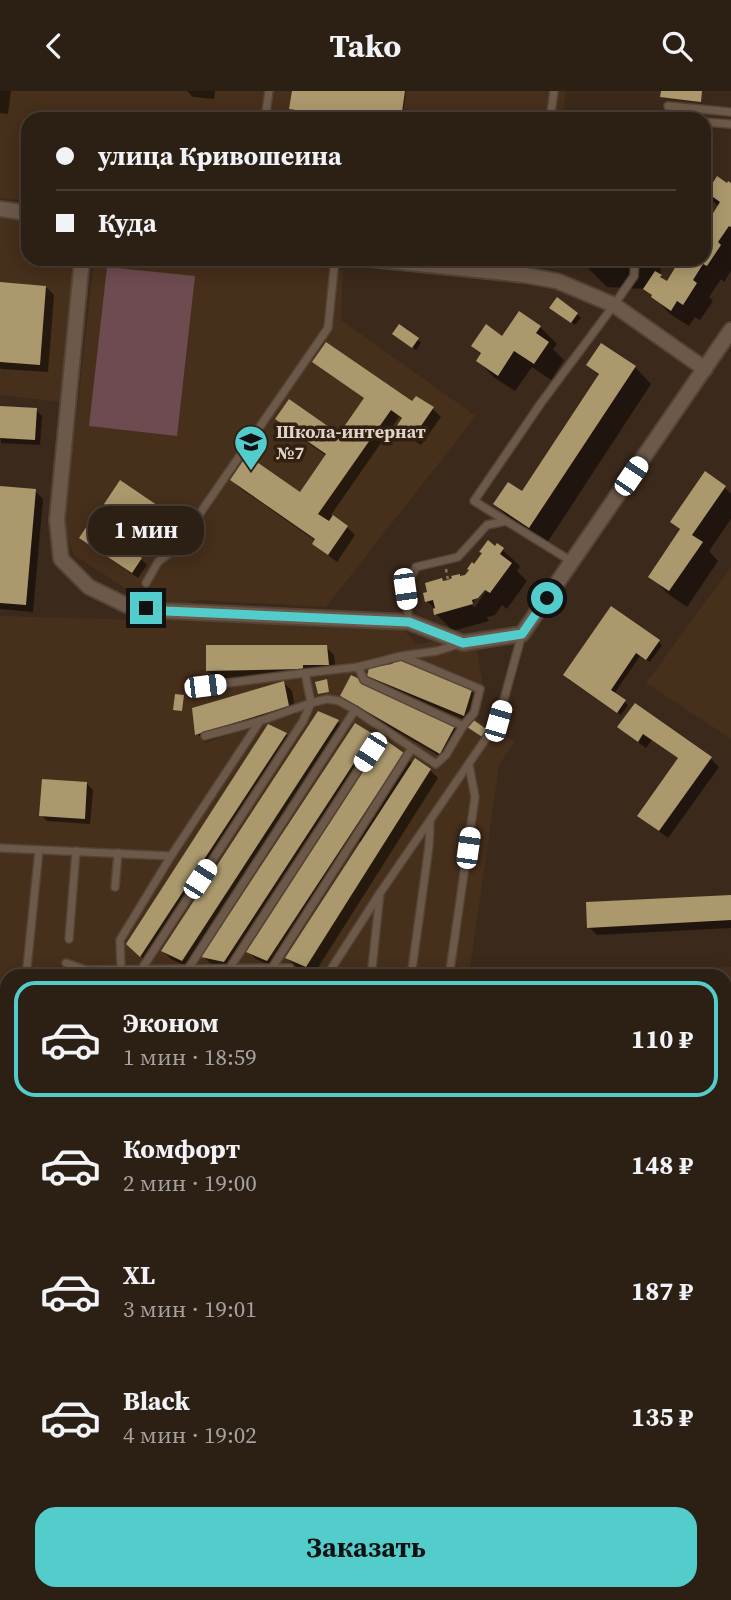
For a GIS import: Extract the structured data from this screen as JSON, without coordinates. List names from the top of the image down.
{
  "places": {
    "school or university": ["Школа-интернат №7"]
  },
  "page": {
    "header": "Tako",
    "banner": ["улица Кривошеина", "Куда"],
    "bubble": "1 мин",
    "list": [
      {
        "name": "Эконом",
        "note": "1 мин · 18:59",
        "value": "110 ₽"
      },
      {
        "name": "Комфорт",
        "note": "2 мин · 19:00",
        "value": "148 ₽"
      },
      {
        "name": "XL",
        "note": "3 мин · 19:01",
        "value": "187 ₽"
      },
      {
        "name": "Black",
        "note": "4 мин · 19:02",
        "value": "135 ₽"
      }
    ],
    "buttons": "Заказать"
  }
}
